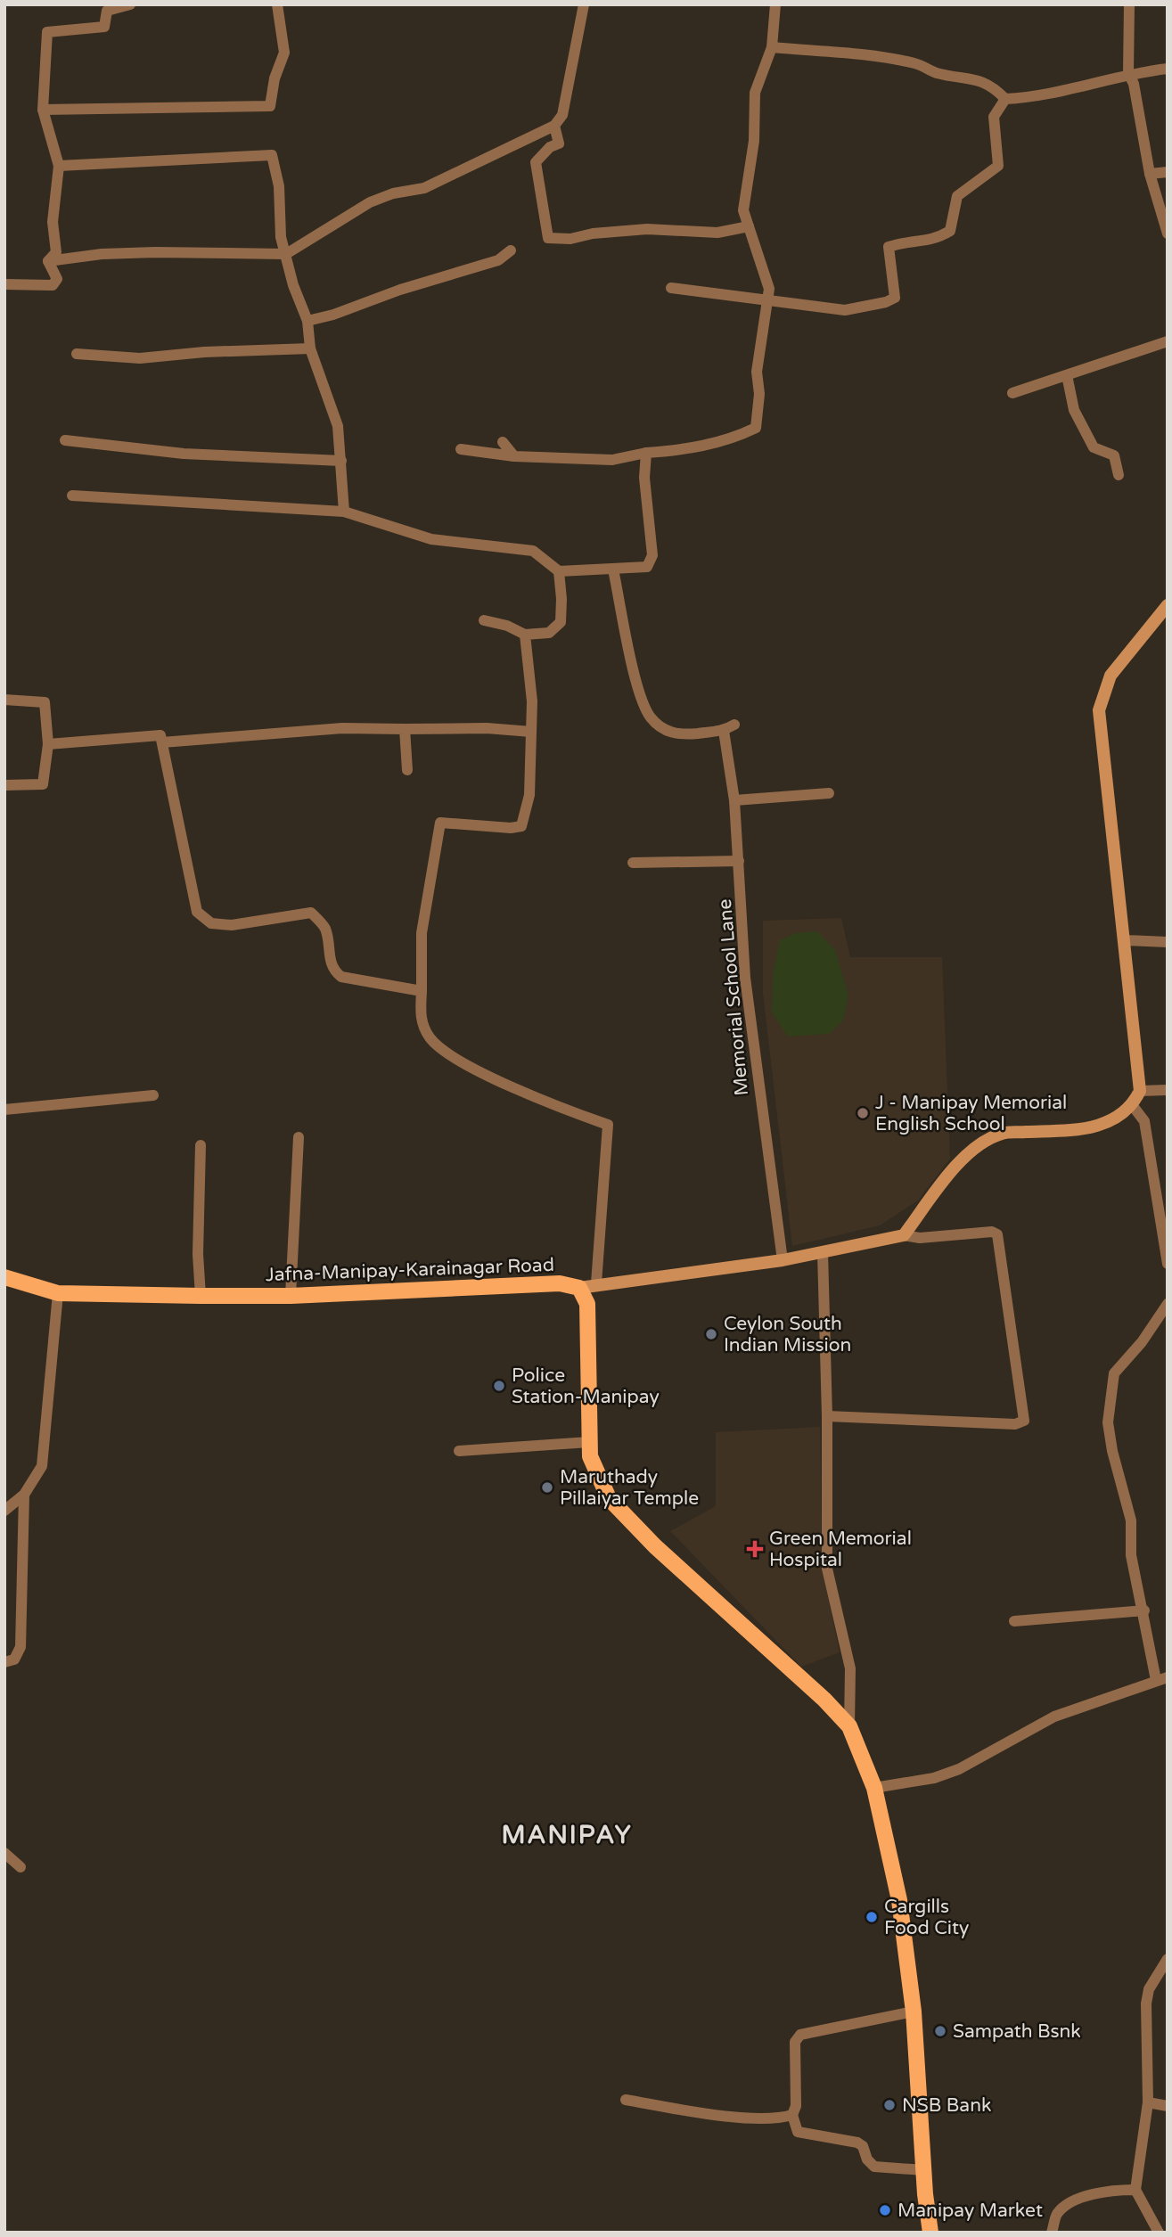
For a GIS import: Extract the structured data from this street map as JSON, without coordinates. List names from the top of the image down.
{
  "streets": {
    "main road": ["Jafna-Manipay-Karainagar Road"],
    "street": ["Memorial School Lane"]
  },
  "districts": ["MANIPAY"],
  "places": {
    "other": [
      "J - Manipay Memorial English School",
      "Ceylon South Indian Mission",
      "Police Station-Manipay",
      "Maruthady Pillaiyar Temple",
      "Cargills Food City",
      "Sampath Bsnk",
      "NSB Bank",
      "Manipay Market"
    ],
    "health": ["Green Memorial Hospital"]
  }
}
